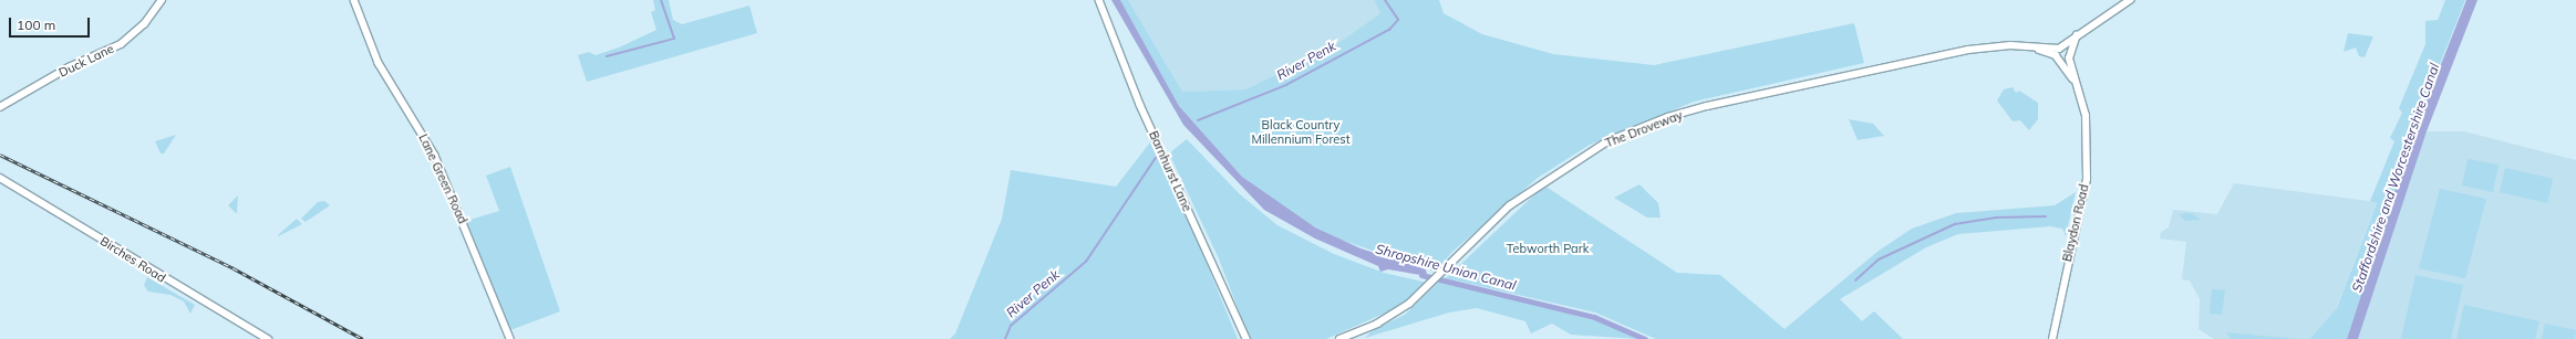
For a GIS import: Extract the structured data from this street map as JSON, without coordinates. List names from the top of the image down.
{
  "streets": {
    "street": [
      "Duck Lane",
      "The Droveway",
      "Barnhurst Lane",
      "Lane Green Road",
      "Blaydon Road",
      "Birches Road"
    ]
  },
  "crossings": [
    ["The Droveway", "Blaydon Road"]
  ],
  "water": ["River Penk", "Staffordshire and Worcestershire Canal", "Shropshire Union Canal"],
  "parks": ["Black Country Millennium Forest", "Tebworth Park"],
  "scale_bar": "100 m"
}
